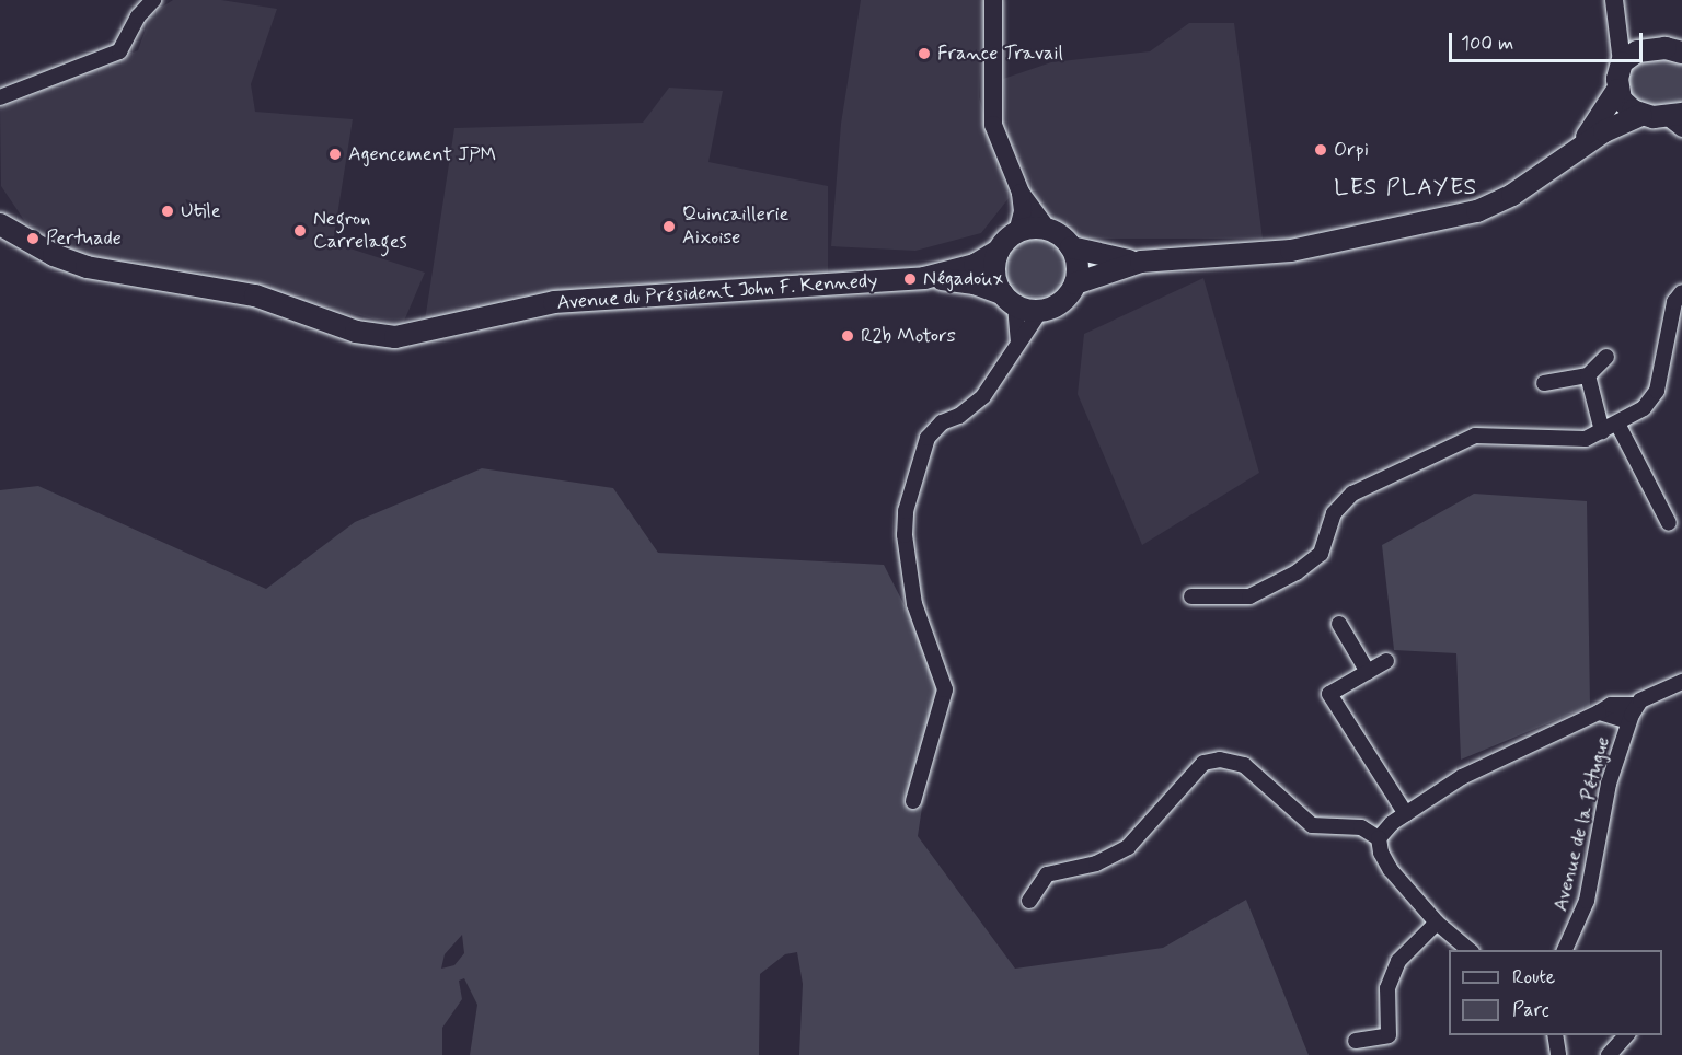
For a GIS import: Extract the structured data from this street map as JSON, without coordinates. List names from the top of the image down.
{
  "streets": {
    "main road": ["Avenue du Président John F. Kennedy"],
    "street": ["Avenue de la Pétugue"]
  },
  "districts": ["LES PLAYES"],
  "places": [
    "France Travail",
    "Orpi",
    "Agencement JPM",
    "Utile",
    "Quincaillerie Aixoise",
    "Negron Carrelages",
    "Pertuade",
    "Négadoux",
    "R2b Motors"
  ],
  "legend": ["Route", "Parc"],
  "scale_bar": "100 m"
}
